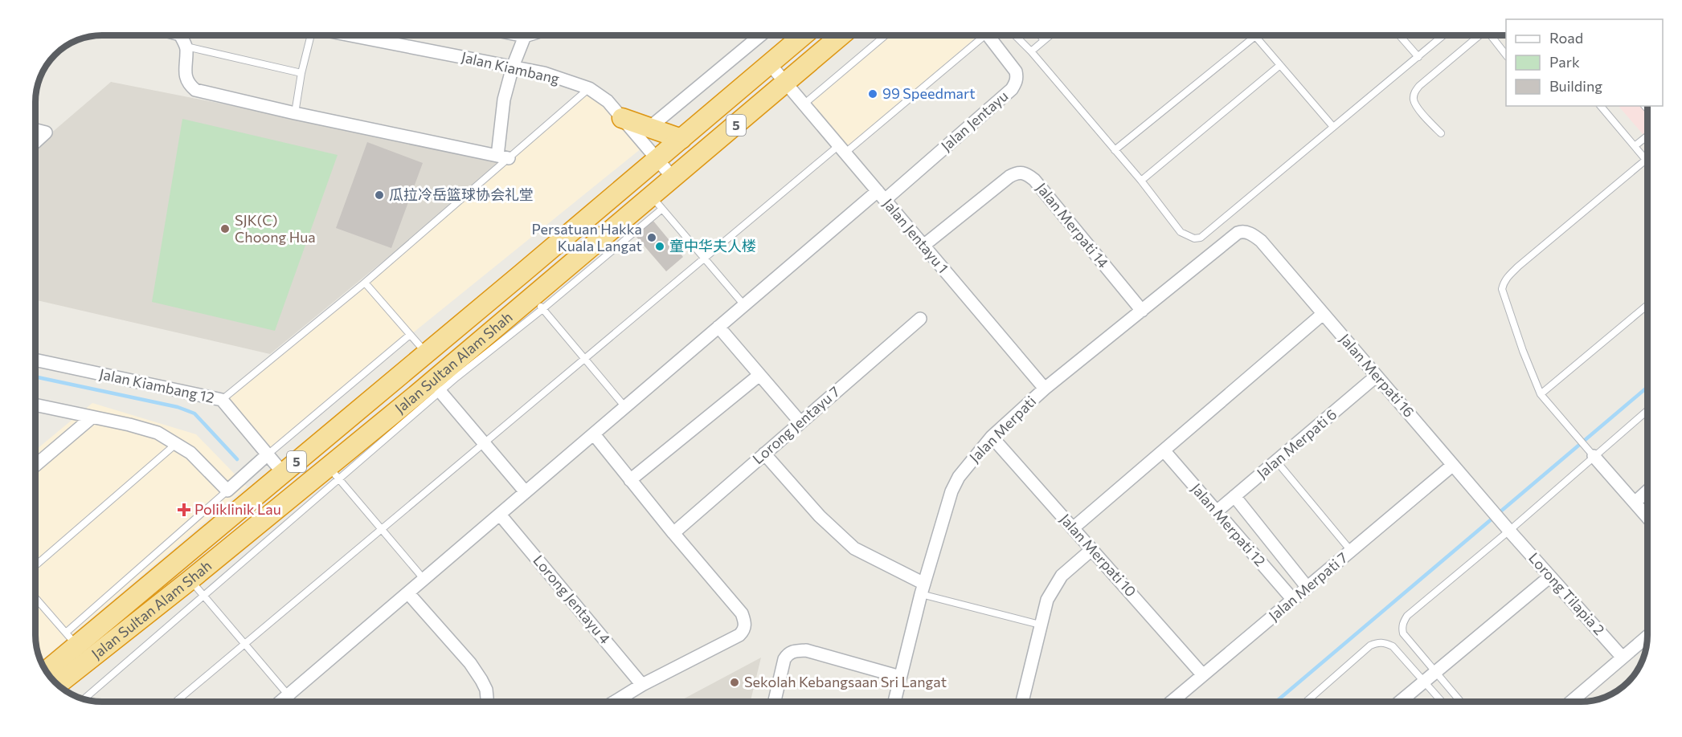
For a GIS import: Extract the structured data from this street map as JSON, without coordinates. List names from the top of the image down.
{
  "streets": {
    "highway": ["5", "Jalan Sultan Alam Shah"],
    "street": [
      "Jalan Kiambang",
      "Jalan Jentayu",
      "Jalan Merpati 14",
      "Jalan Jentayu 1",
      "Jalan Merpati 16",
      "Jalan Kiambang 12",
      "Lorong Jentayu 7",
      "Jalan Merpati",
      "Jalan Merpati 6",
      "Jalan Merpati 12",
      "Jalan Merpati 10",
      "Jalan Merpati 7",
      "Lorong Tilapia 2",
      "Lorong Jentayu 4"
    ]
  },
  "crossings": [
    ["Jalan Kiambang", "Jalan Sultan Alam Shah"],
    ["Jalan Jentayu", "Jalan Jentayu 1"],
    ["Jalan Jentayu", "Lorong Jentayu 4"],
    ["Jalan Merpati 14", "Jalan Jentayu 1"],
    ["Jalan Merpati 14", "Jalan Merpati"],
    ["Jalan Jentayu 1", "Jalan Sultan Alam Shah"],
    ["Jalan Jentayu 1", "Jalan Merpati"],
    ["Jalan Sultan Alam Shah", "Jalan Kiambang 12"],
    ["Jalan Merpati 16", "Jalan Merpati"],
    ["Jalan Merpati 16", "Jalan Merpati 6"],
    ["Jalan Merpati 16", "Jalan Merpati 7"],
    ["Jalan Merpati 16", "Lorong Tilapia 2"],
    ["Jalan Merpati", "Jalan Merpati 10"],
    ["Jalan Merpati 6", "Jalan Merpati 12"],
    ["Jalan Merpati 12", "Jalan Merpati 7"],
    ["Jalan Merpati 10", "Jalan Merpati 7"]
  ],
  "places": {
    "other": [
      "99 Speedmart",
      "瓜拉冷岳篮球协会礼堂",
      "SJK(C) Choong Hua",
      "Persatuan Hakka Kuala Langat",
      "童中华夫人楼",
      "Sekolah Kebangsaan Sri Langat"
    ],
    "health": ["Poliklinik Lau"]
  },
  "legend": ["Road", "Park", "Building"]
}
